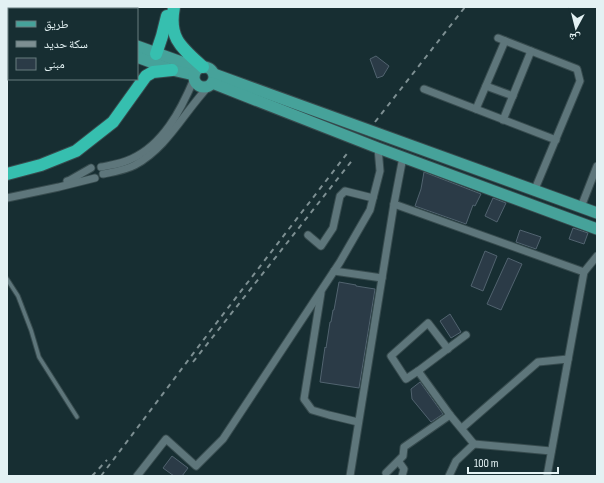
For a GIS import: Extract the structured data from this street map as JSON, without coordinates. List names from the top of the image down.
{
  "legend": ["طريق", "سكة حديد", "مبنى"],
  "scale_bar": "100 m",
  "north": "bottom"
}
